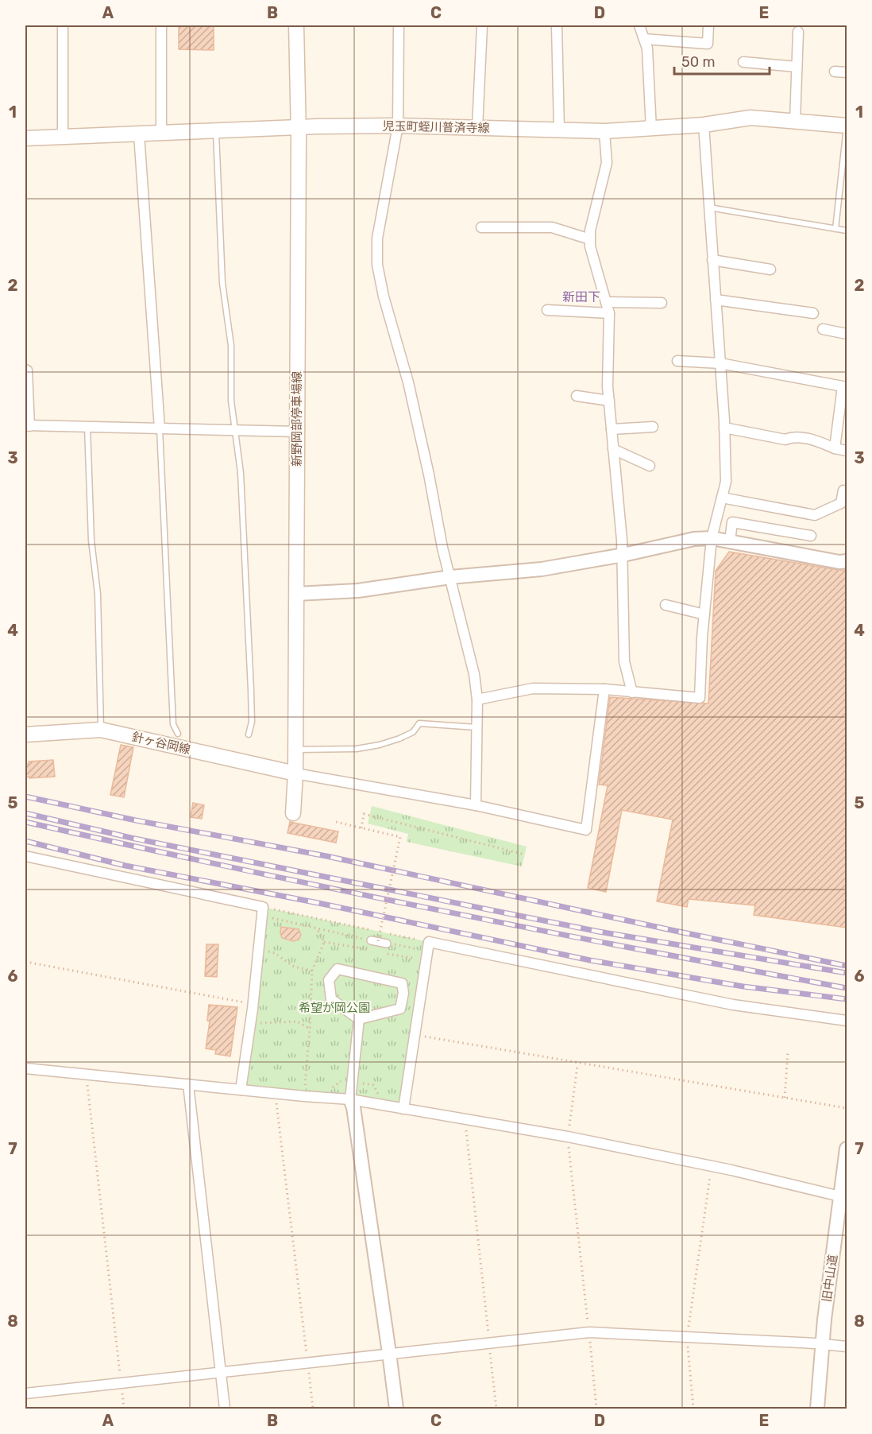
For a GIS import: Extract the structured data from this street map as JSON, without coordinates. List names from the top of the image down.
{
  "streets": {
    "main road": ["児玉町蛭川普済寺線", "新野岡部停車場線", "針ヶ谷岡線"],
    "street": ["旧中山道"]
  },
  "crossings": [
    ["児玉町蛭川普済寺線", "新野岡部停車場線"],
    ["新野岡部停車場線", "針ヶ谷岡線"]
  ],
  "districts": ["新田下"],
  "parks": ["希望が岡公園"],
  "scale_bar": "50 m",
  "grid": {
    "columns": [
      "A",
      "B",
      "C",
      "D",
      "E"
    ],
    "rows": [
      "1",
      "2",
      "3",
      "4",
      "5",
      "6",
      "7",
      "8"
    ]
  }
}
